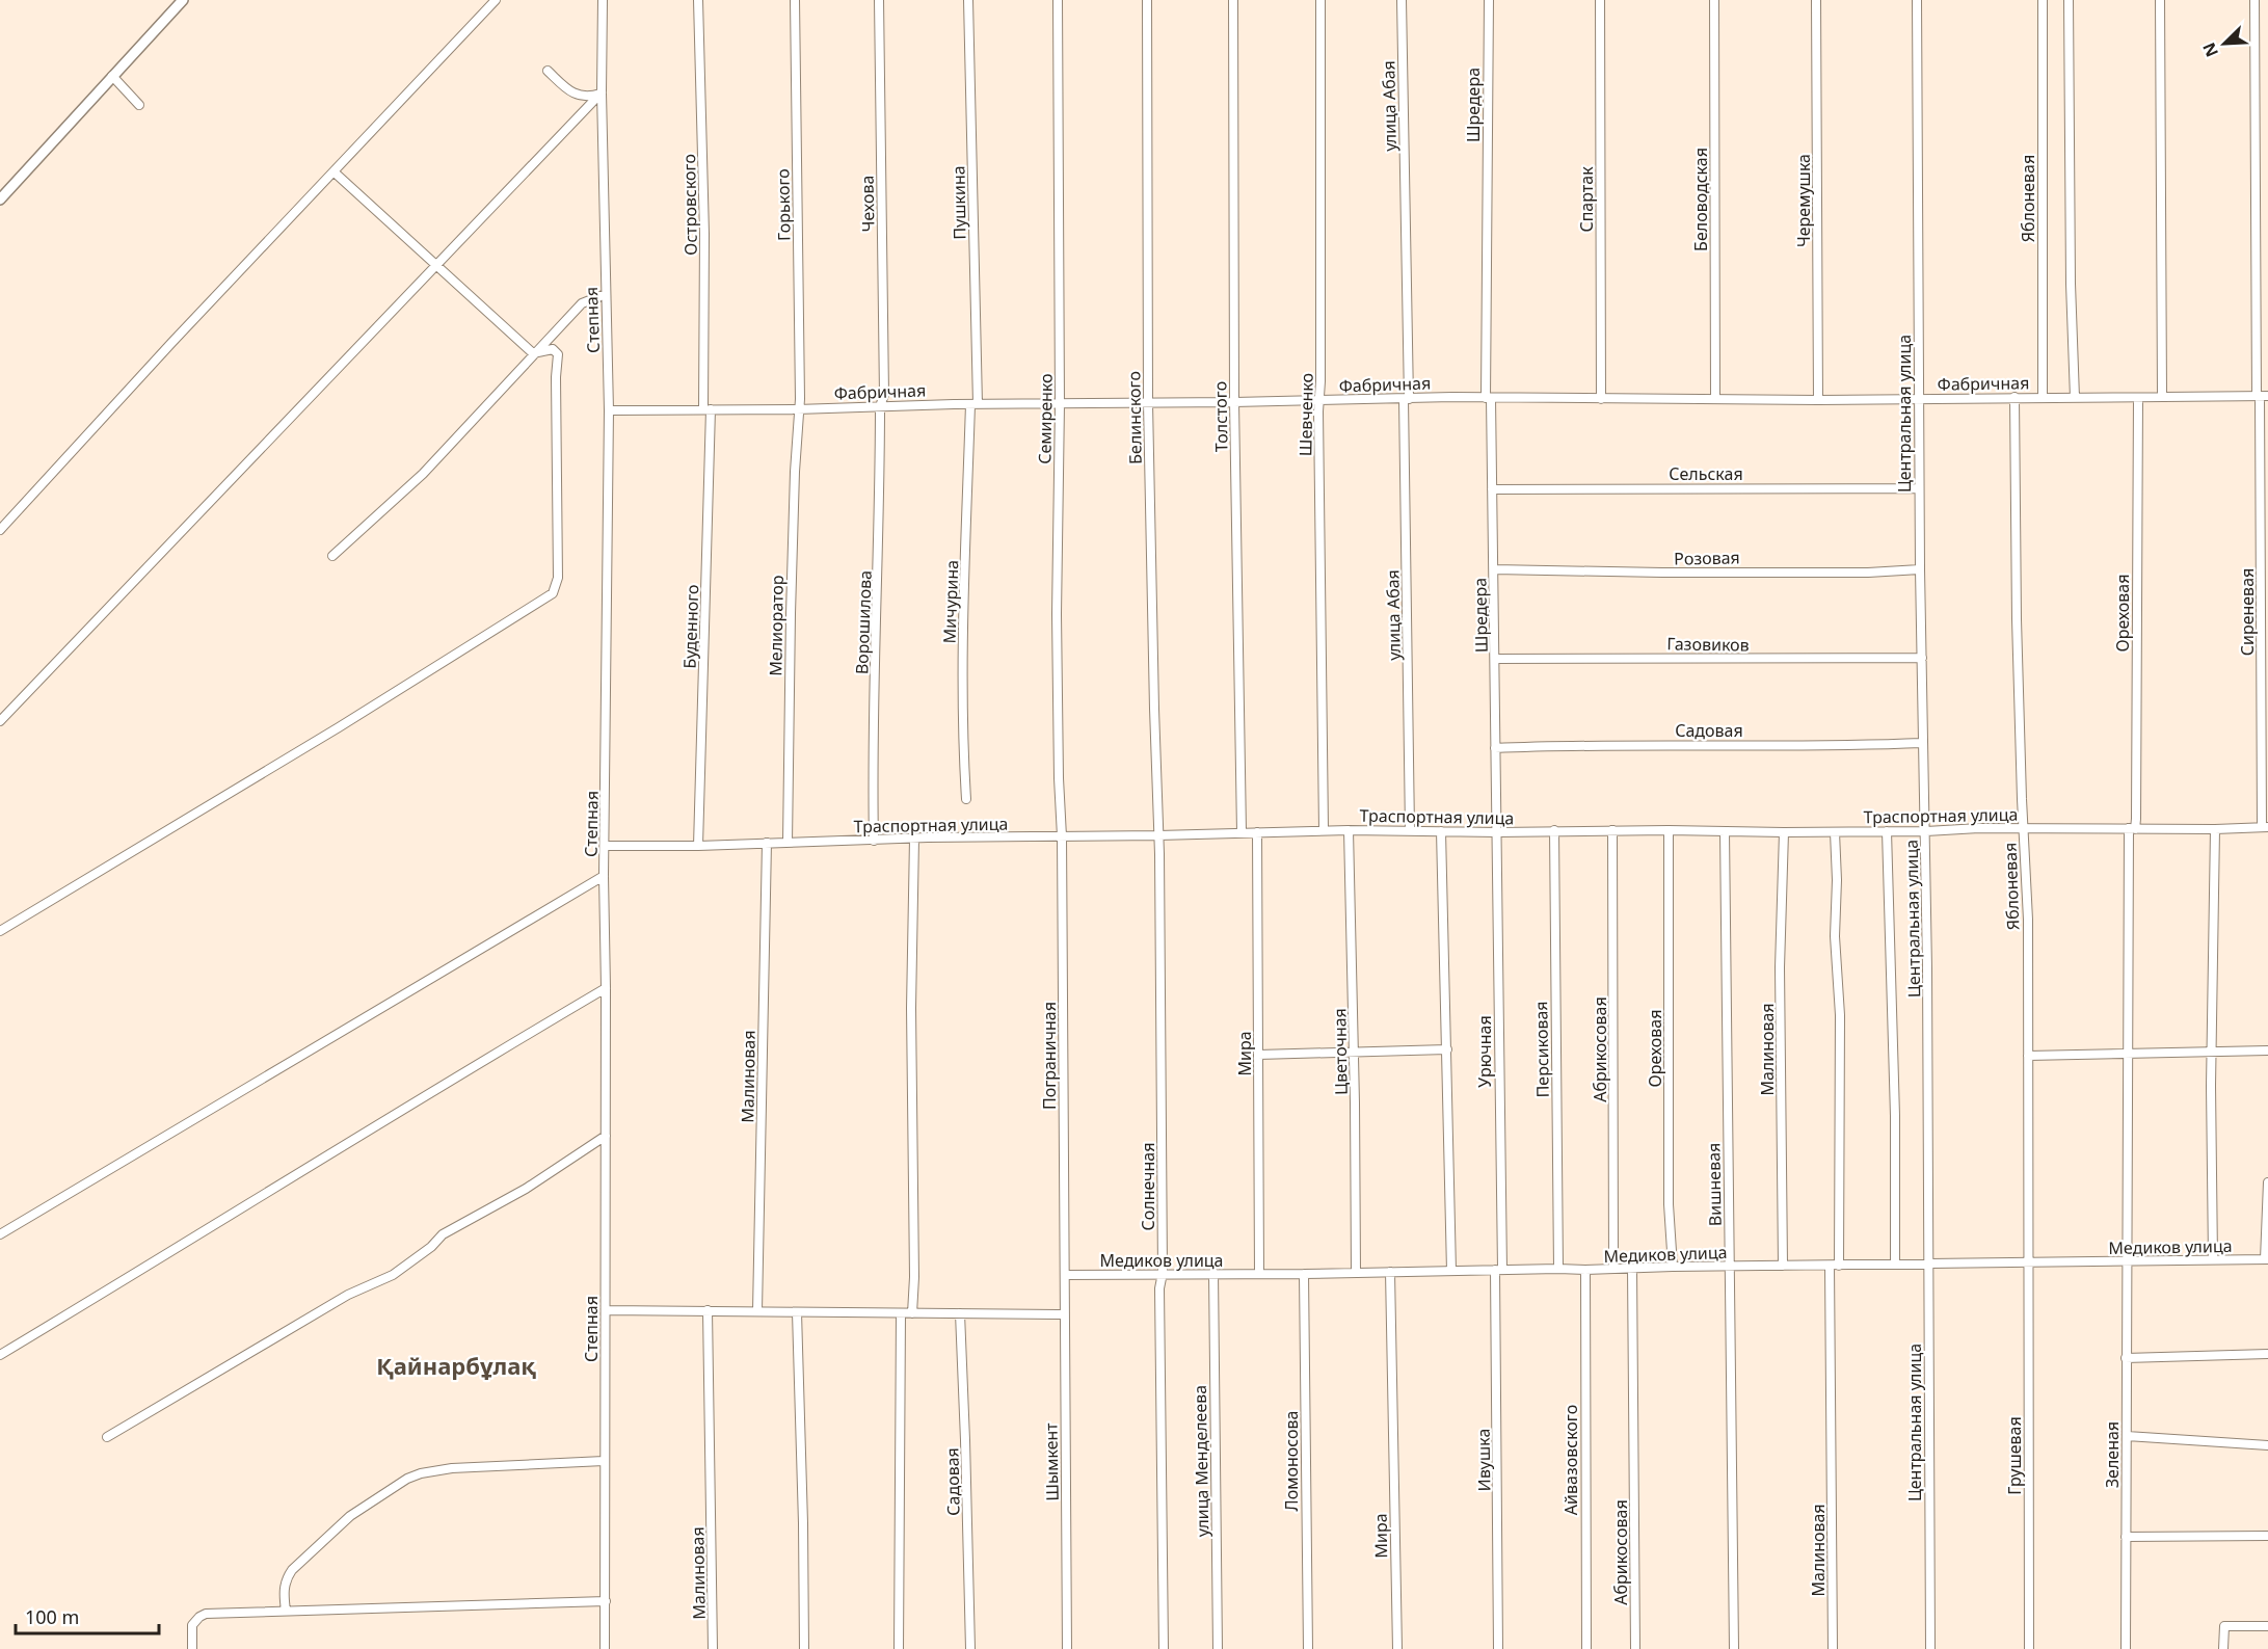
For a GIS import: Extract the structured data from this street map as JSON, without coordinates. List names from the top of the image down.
{
  "streets": {
    "street": [
      "Шредера",
      "улица Абая",
      "Яблоневая",
      "Спартак",
      "Беловодская",
      "Черемушка",
      "Пушкина",
      "Чехова",
      "Островского",
      "Горького",
      "Степная",
      "Фабричная",
      "Центральная улица",
      "Шевченко",
      "Толстого",
      "Белинского",
      "Семиренко",
      "Сельская",
      "Розовая",
      "Мичурина",
      "Сиреневая",
      "Ореховая",
      "Ворошилова",
      "Мелиоратор",
      "Буденного",
      "Газовиков",
      "Садовая",
      "Траспортная улица",
      "Персиковая",
      "Абрикосовая",
      "Малиновая",
      "Цветочная",
      "Урючная",
      "Мира",
      "Пограничная",
      "Вишневая",
      "Солнечная",
      "Медиков улица",
      "Зеленая",
      "Грушевая",
      "Ивушка",
      "Айвазовского",
      "улица Менделеева",
      "Ломоносова",
      "Шымкент"
    ]
  },
  "crossings": [
    ["Шредера", "Фабричная"],
    ["Шредера", "Сельская"],
    ["Шредера", "Розовая"],
    ["Шредера", "Газовиков"],
    ["Шредера", "Садовая"],
    ["Шредера", "Траспортная улица"],
    ["Шредера", "Урючная"],
    ["улица Абая", "Фабричная"],
    ["улица Абая", "Траспортная улица"],
    ["Яблоневая", "Фабричная"],
    ["Яблоневая", "Траспортная улица"],
    ["Яблоневая", "Медиков улица"],
    ["Яблоневая", "Грушевая"],
    ["Спартак", "Фабричная"],
    ["Беловодская", "Фабричная"],
    ["Черемушка", "Фабричная"],
    ["Пушкина", "Фабричная"],
    ["Пушкина", "Мичурина"],
    ["Чехова", "Фабричная"],
    ["Чехова", "Ворошилова"],
    ["Островского", "Фабричная"],
    ["Островского", "Буденного"],
    ["Горького", "Фабричная"],
    ["Горького", "Мелиоратор"],
    ["Степная", "Фабричная"],
    ["Степная", "Траспортная улица"],
    ["Фабричная", "Центральная улица"],
    ["Фабричная", "Шевченко"],
    ["Фабричная", "Толстого"],
    ["Фабричная", "Белинского"],
    ["Фабричная", "Семиренко"],
    ["Фабричная", "Мичурина"],
    ["Фабричная", "Сиреневая"],
    ["Фабричная", "Ореховая"],
    ["Фабричная", "Ворошилова"],
    ["Фабричная", "Мелиоратор"],
    ["Фабричная", "Буденного"],
    ["Центральная улица", "Сельская"],
    ["Центральная улица", "Розовая"],
    ["Центральная улица", "Газовиков"],
    ["Центральная улица", "Садовая"],
    ["Центральная улица", "Траспортная улица"],
    ["Центральная улица", "Медиков улица"],
    ["Шевченко", "Траспортная улица"],
    ["Толстого", "Траспортная улица"],
    ["Белинского", "Траспортная улица"],
    ["Белинского", "Солнечная"],
    ["Семиренко", "Траспортная улица"],
    ["Семиренко", "Пограничная"],
    ["Сиреневая", "Траспортная улица"],
    ["Ореховая", "Траспортная улица"],
    ["Ореховая", "Медиков улица"],
    ["Ореховая", "Зеленая"],
    ["Ворошилова", "Траспортная улица"],
    ["Мелиоратор", "Траспортная улица"],
    ["Буденного", "Траспортная улица"],
    ["Траспортная улица", "Персиковая"],
    ["Траспортная улица", "Абрикосовая"],
    ["Траспортная улица", "Малиновая"],
    ["Траспортная улица", "Цветочная"],
    ["Траспортная улица", "Урючная"],
    ["Траспортная улица", "Мира"],
    ["Траспортная улица", "Пограничная"],
    ["Траспортная улица", "Вишневая"],
    ["Траспортная улица", "Солнечная"],
    ["Персиковая", "Медиков улица"],
    ["Абрикосовая", "Медиков улица"],
    ["Малиновая", "Медиков улица"],
    ["Цветочная", "Медиков улица"],
    ["Урючная", "Медиков улица"],
    ["Урючная", "Ивушка"],
    ["Мира", "Медиков улица"],
    ["Пограничная", "Медиков улица"],
    ["Пограничная", "Шымкент"],
    ["Вишневая", "Медиков улица"],
    ["Солнечная", "Медиков улица"],
    ["Медиков улица", "Зеленая"],
    ["Медиков улица", "Грушевая"],
    ["Медиков улица", "Ивушка"],
    ["Медиков улица", "Айвазовского"],
    ["Медиков улица", "улица Менделеева"],
    ["Медиков улица", "Ломоносова"],
    ["Медиков улица", "Шымкент"]
  ],
  "districts": ["Қайнарбұлақ"],
  "scale_bar": "100 m",
  "north": "bottom left"
}
